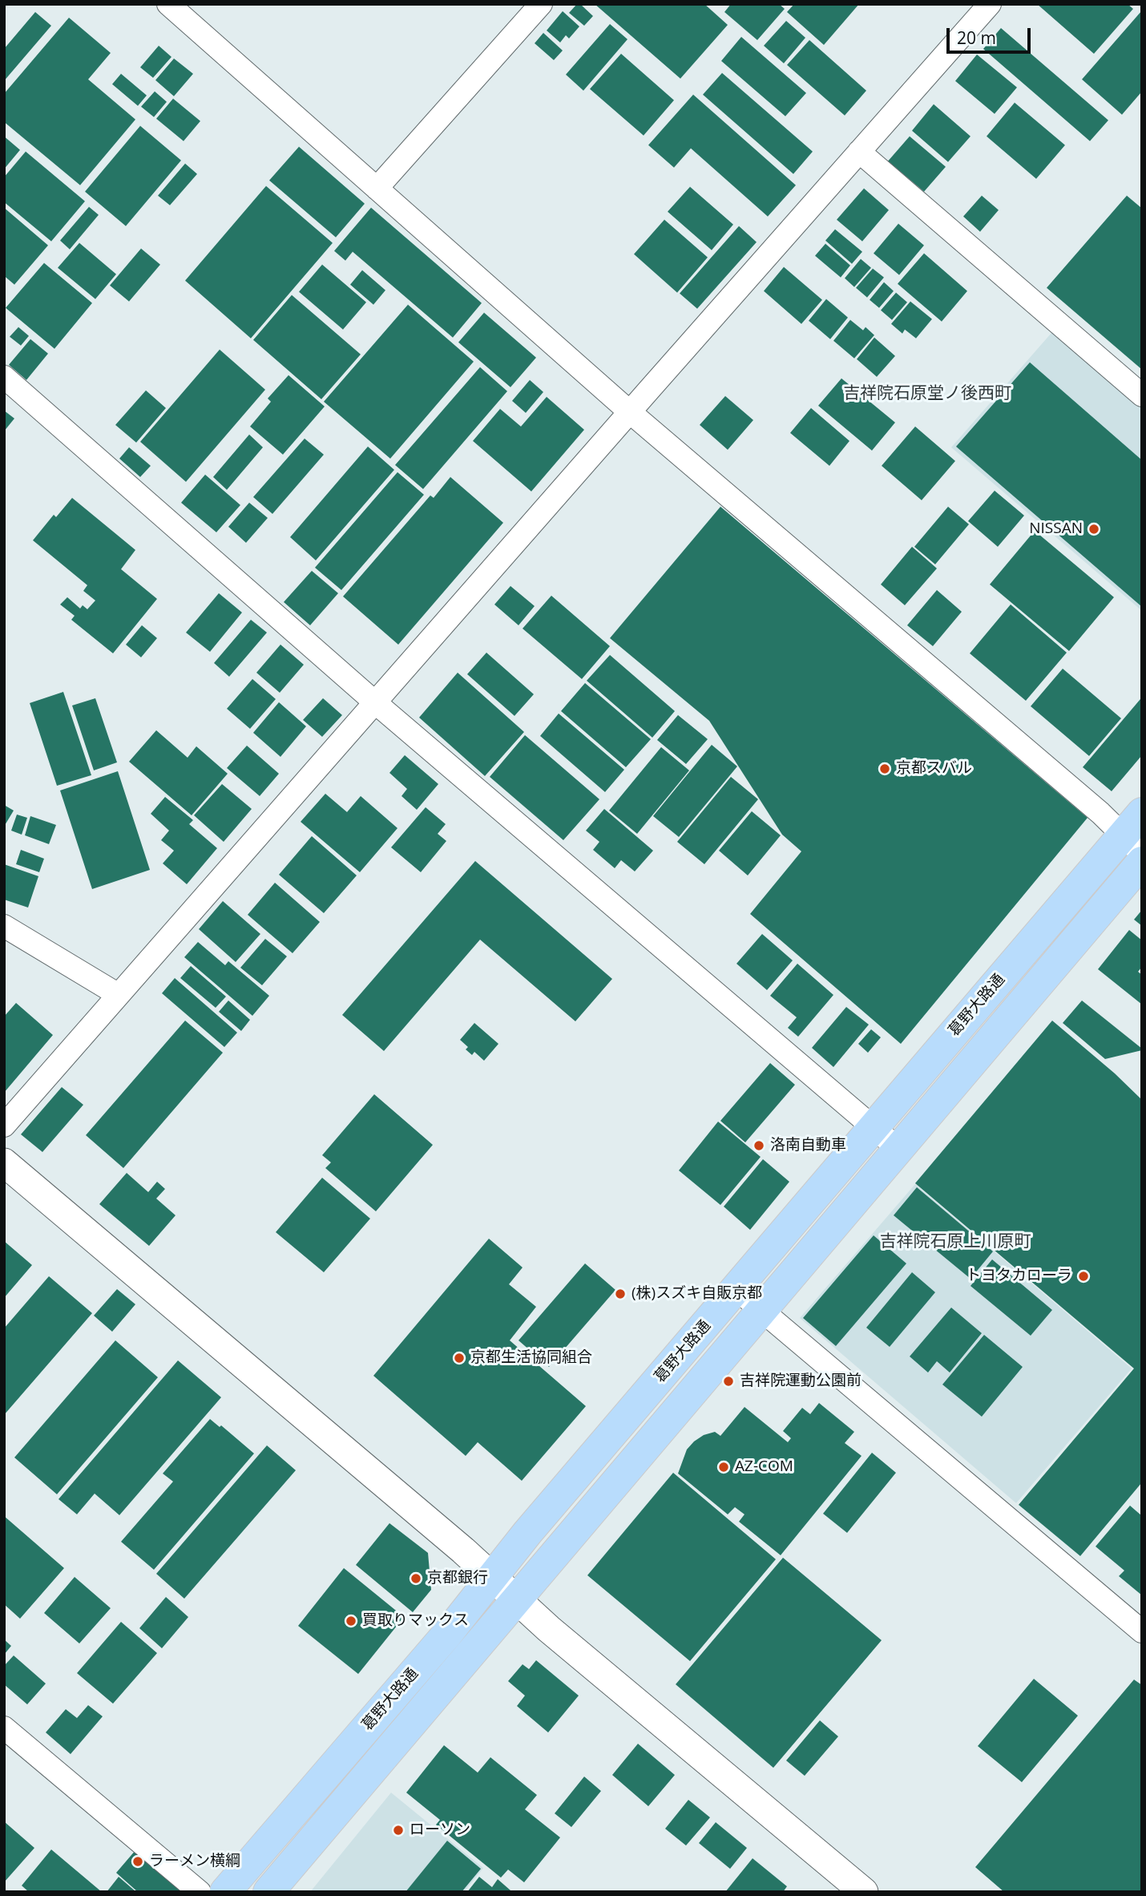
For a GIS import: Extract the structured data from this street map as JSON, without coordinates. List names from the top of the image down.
{
  "streets": {
    "highway": ["葛野大路通"]
  },
  "districts": ["吉祥院石原堂ノ後西町", "吉祥院石原上川原町"],
  "places": [
    "NISSAN",
    "京都スバル",
    "洛南自動車",
    "トヨタカローラ",
    "(株)スズキ自販京都",
    "京都生活協同組合",
    "吉祥院運動公園前",
    "AZ-COM",
    "京都銀行",
    "買取りマックス",
    "ローソン",
    "ラーメン横綱"
  ],
  "scale_bar": "20 m"
}
